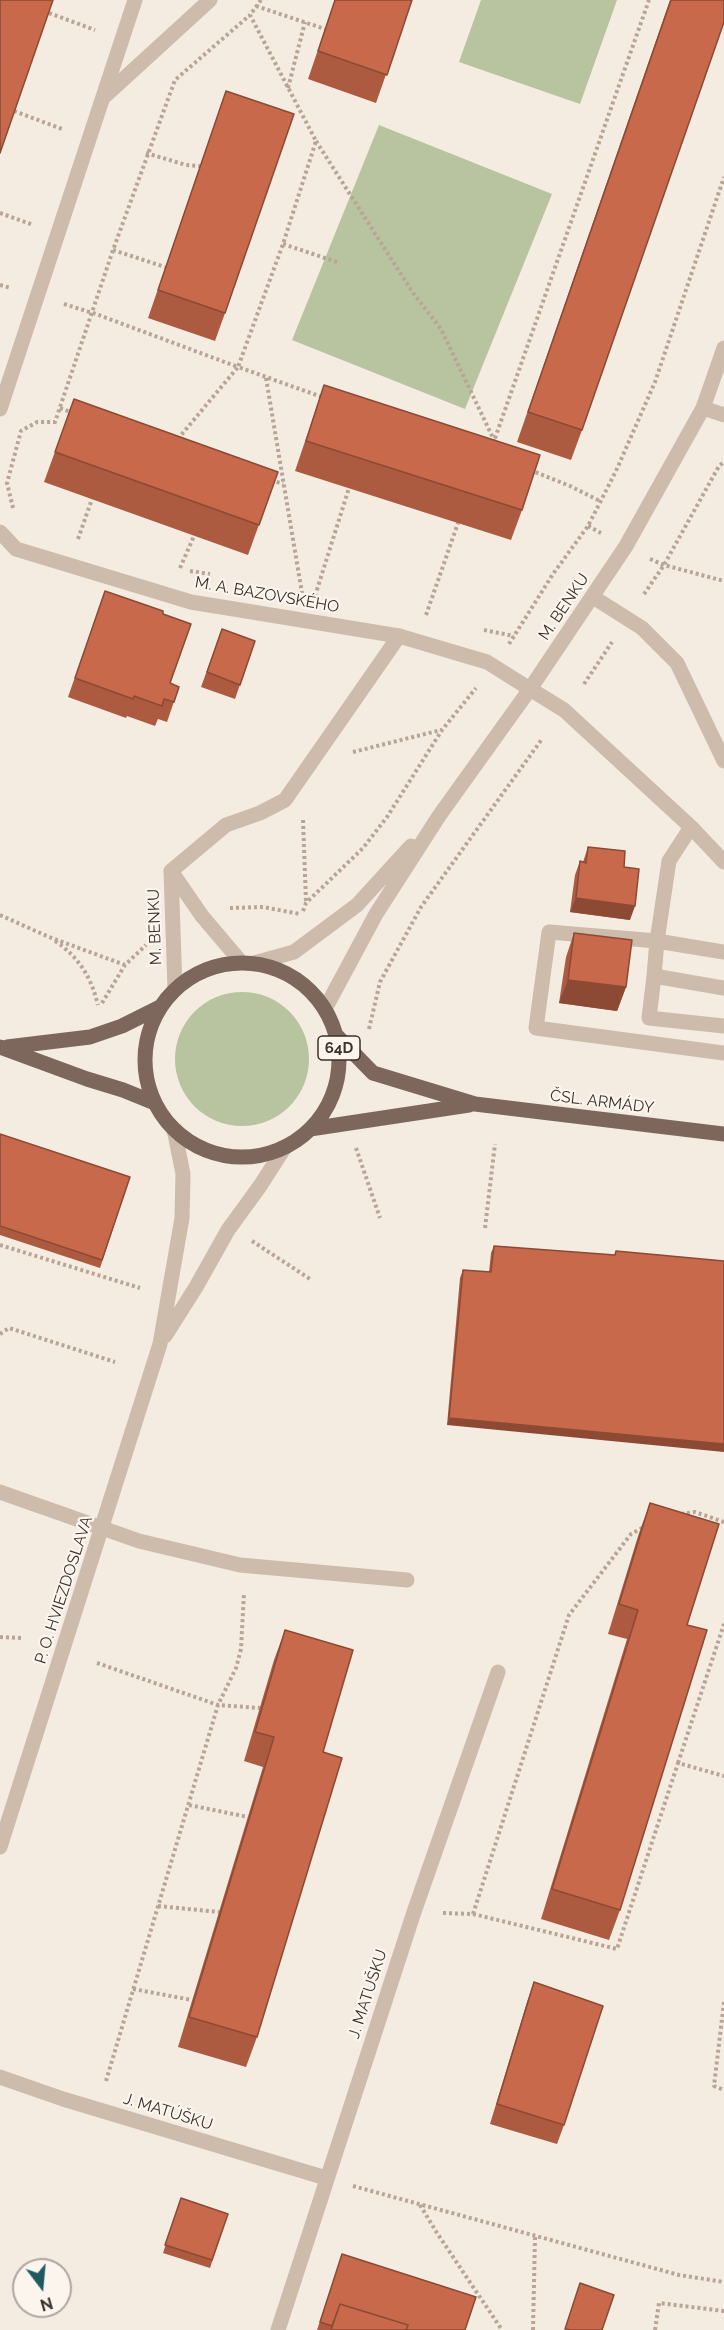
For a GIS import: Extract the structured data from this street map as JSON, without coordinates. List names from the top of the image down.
{
  "streets": {
    "main road": ["64D", "ČSL. ARMÁDY"],
    "street": [
      "M. A. BAZOVSKÉHO",
      "M. BENKU",
      "P. O. HVIEZDOSLAVA",
      "J. MATUŠKU",
      "J. MATÚŠKU"
    ]
  },
  "crossings": [
    ["M. A. BAZOVSKÉHO", "M. BENKU"],
    ["M. BENKU", "64D"],
    ["M. BENKU", "ČSL. ARMÁDY"],
    ["M. BENKU", "P. O. HVIEZDOSLAVA"],
    ["64D", "ČSL. ARMÁDY"],
    ["64D", "P. O. HVIEZDOSLAVA"],
    ["ČSL. ARMÁDY", "P. O. HVIEZDOSLAVA"],
    ["J. MATUŠKU", "J. MATÚŠKU"]
  ],
  "north": "bottom"
}
